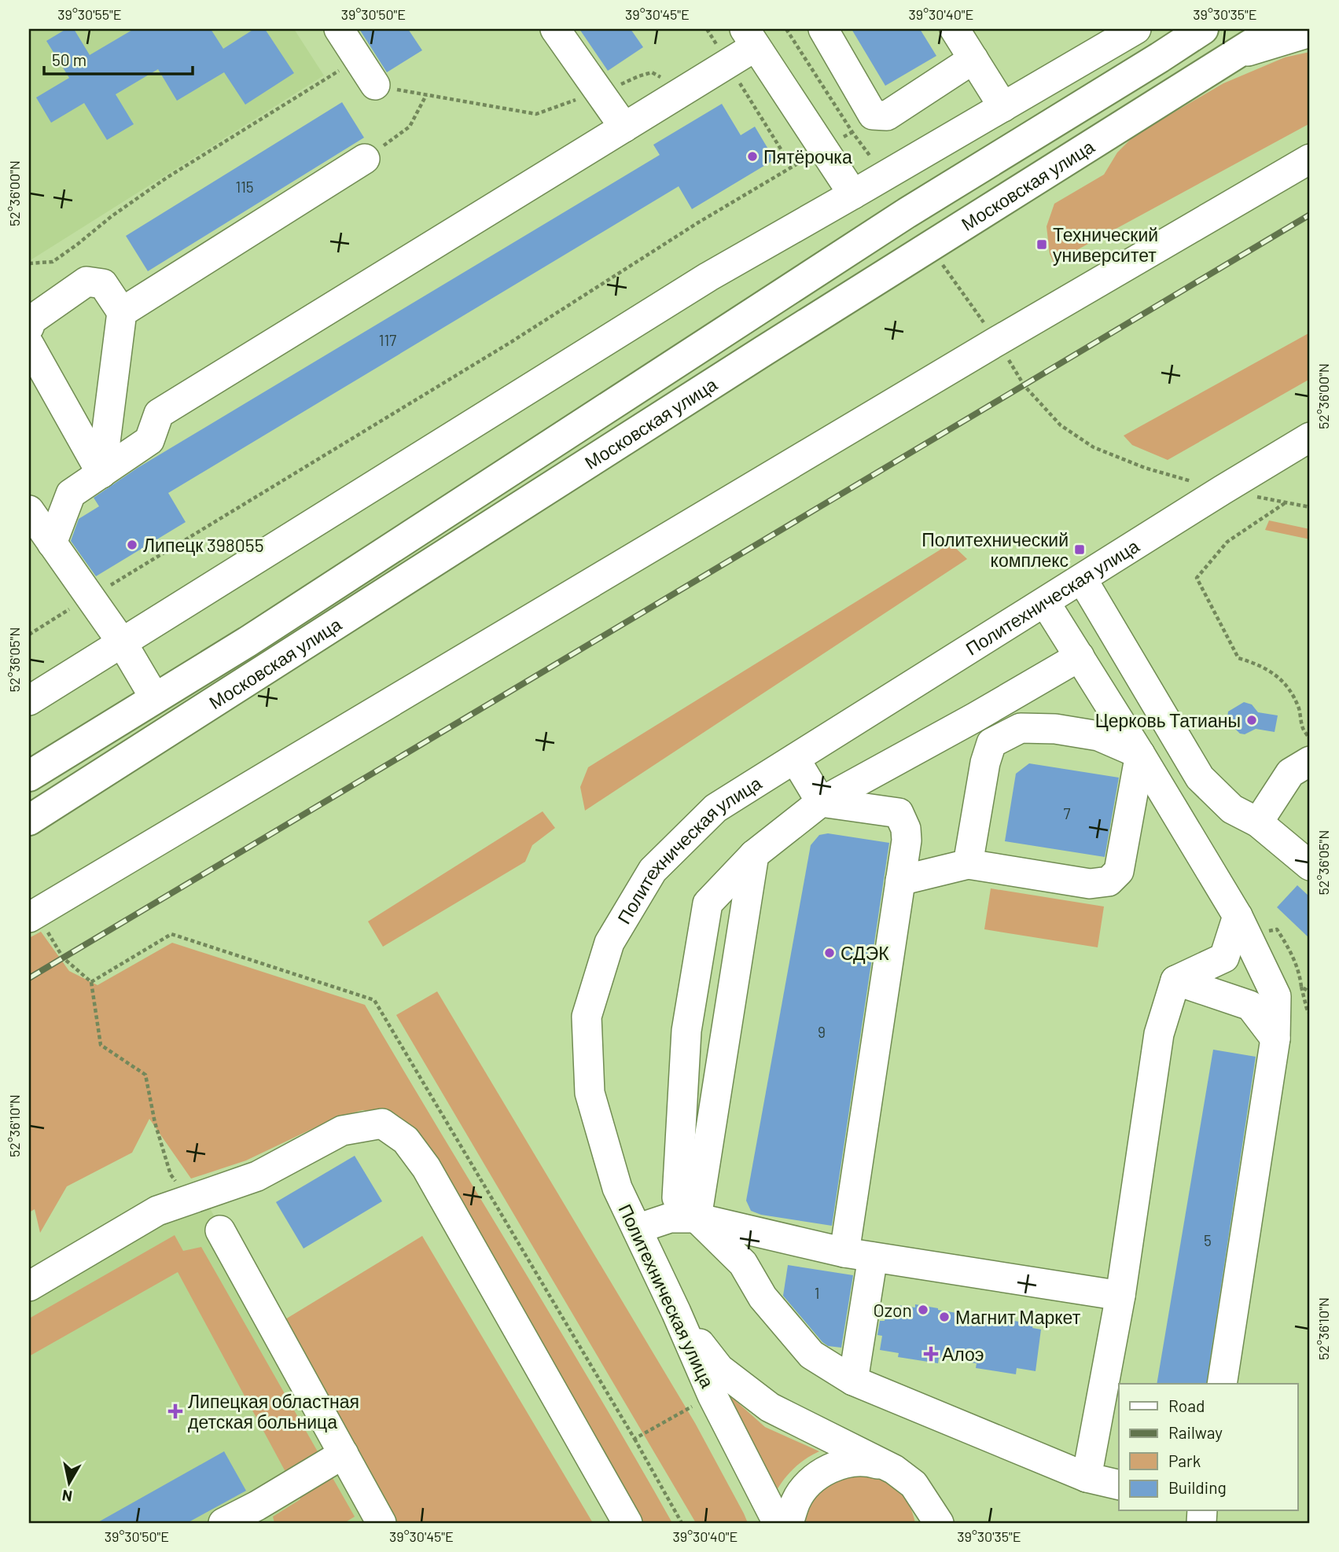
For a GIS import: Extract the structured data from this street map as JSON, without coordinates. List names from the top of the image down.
{
  "streets": {
    "main road": ["Московская улица"],
    "street": ["Политехническая улица"]
  },
  "places": {
    "other": [
      "Пятёрочка",
      "Липецк 398055",
      "Церковь Татианы",
      "СДЭК",
      "Ozon",
      "Магнит Маркет"
    ],
    "transit": ["Технический университет", "Политехнический комплекс"],
    "health": ["Алоэ", "Липецкая областная детская больница"]
  },
  "house_numbers": [
    "115",
    "117",
    "7",
    "9",
    "5",
    "1"
  ],
  "legend": [
    "Road",
    "Railway",
    "Park",
    "Building"
  ],
  "scale_bar": "50 m",
  "north": "bottom",
  "coordinates": [
    "39°30'55\"E",
    "39°30'50\"E",
    "39°30'45\"E",
    "39°30'40\"E",
    "39°30'35\"E",
    "52°36'00\"N",
    "52°36'05\"N",
    "52°36'10\"N"
  ]
}
